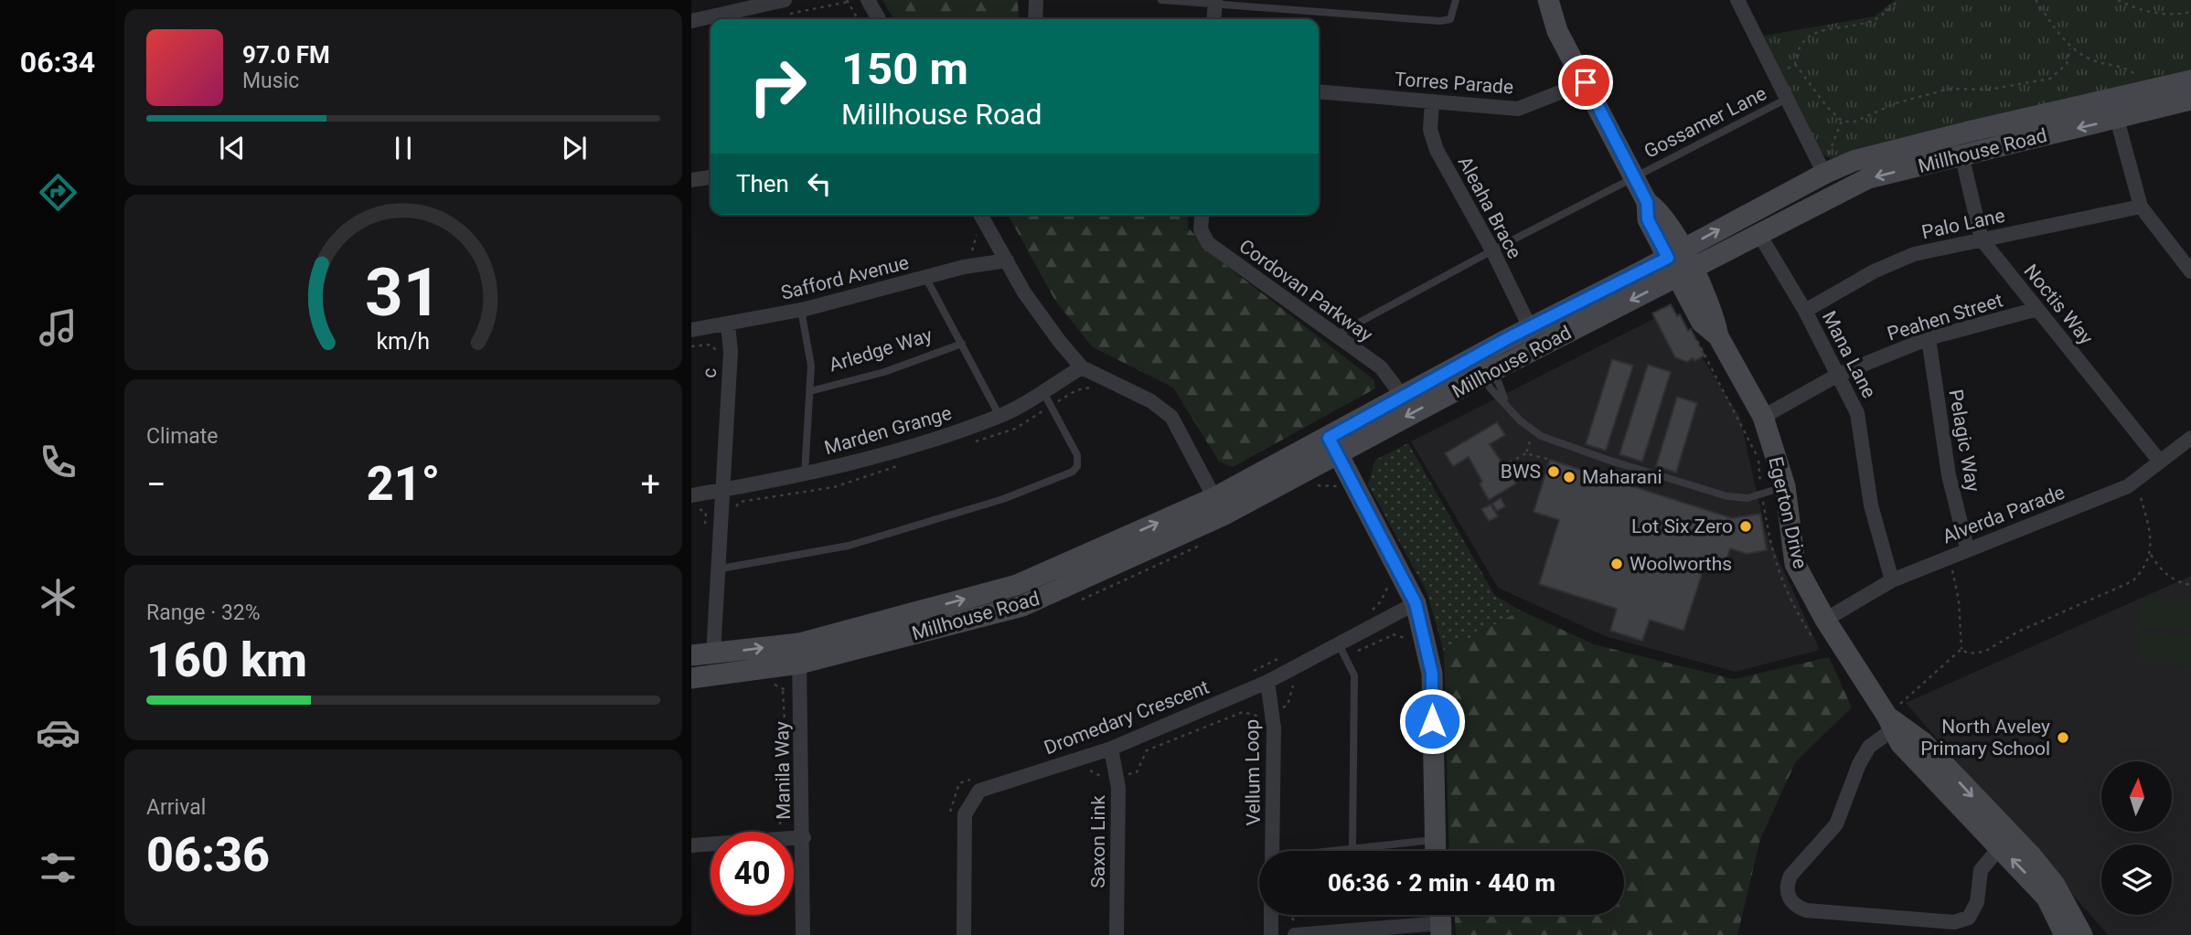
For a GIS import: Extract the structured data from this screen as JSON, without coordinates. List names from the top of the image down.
{
  "streets": {
    "main road": ["Millhouse Road", "Egerton Drive"],
    "street": [
      "Torres Parade",
      "Aleaha Brace",
      "Palo Lane",
      "Safford Avenue",
      "Cordovan Parkway",
      "Noctis Way",
      "Peahen Street",
      "Mana Lane",
      "c",
      "Marden Grange",
      "Pelagic Way",
      "Alverda Parade",
      "Dromedary Crescent",
      "Manila Way",
      "Vellum Loop",
      "Saxon Link"
    ],
    "lane": ["Gossamer Lane", "Arledge Way"]
  },
  "crossings": [
    ["Torres Parade", "Aleaha Brace"],
    ["Torres Parade", "Egerton Drive"],
    ["Gossamer Lane", "Aleaha Brace"],
    ["Gossamer Lane", "Cordovan Parkway"],
    ["Gossamer Lane", "Egerton Drive"],
    ["Millhouse Road", "Aleaha Brace"],
    ["Millhouse Road", "Cordovan Parkway"],
    ["Millhouse Road", "Noctis Way"],
    ["Millhouse Road", "Mana Lane"],
    ["Millhouse Road", "c"],
    ["Millhouse Road", "Egerton Drive"],
    ["Millhouse Road", "Manila Way"],
    ["Palo Lane", "Noctis Way"],
    ["Palo Lane", "Mana Lane"],
    ["Safford Avenue", "c"],
    ["Noctis Way", "Peahen Street"],
    ["Noctis Way", "Alverda Parade"],
    ["Peahen Street", "Mana Lane"],
    ["Peahen Street", "Pelagic Way"],
    ["Peahen Street", "Egerton Drive"],
    ["Mana Lane", "Alverda Parade"],
    ["c", "Marden Grange"],
    ["Pelagic Way", "Alverda Parade"],
    ["Egerton Drive", "Alverda Parade"],
    ["Dromedary Crescent", "Vellum Loop"],
    ["Dromedary Crescent", "Saxon Link"]
  ],
  "places": [
    "BWS",
    "Maharani",
    "Lot Six Zero",
    "Woolworths",
    "North Aveley Primary School"
  ],
  "north": "top",
  "page": {
    "tabs": "06:34",
    "turn": ["150 m", "Millhouse Road"],
    "song": ["97.0 FM", "Music"],
    "then": "Then",
    "tile": [
      "Climate",
      ["Range · 32%", "160 km"],
      ["Arrival", "06:36"]
    ],
    "heat": ["−", "21°", "+"],
    "limit": "40",
    "trip": "06:36 · 2 min · 440 m",
    "gauge": ["31", "km/h"]
  }
}
